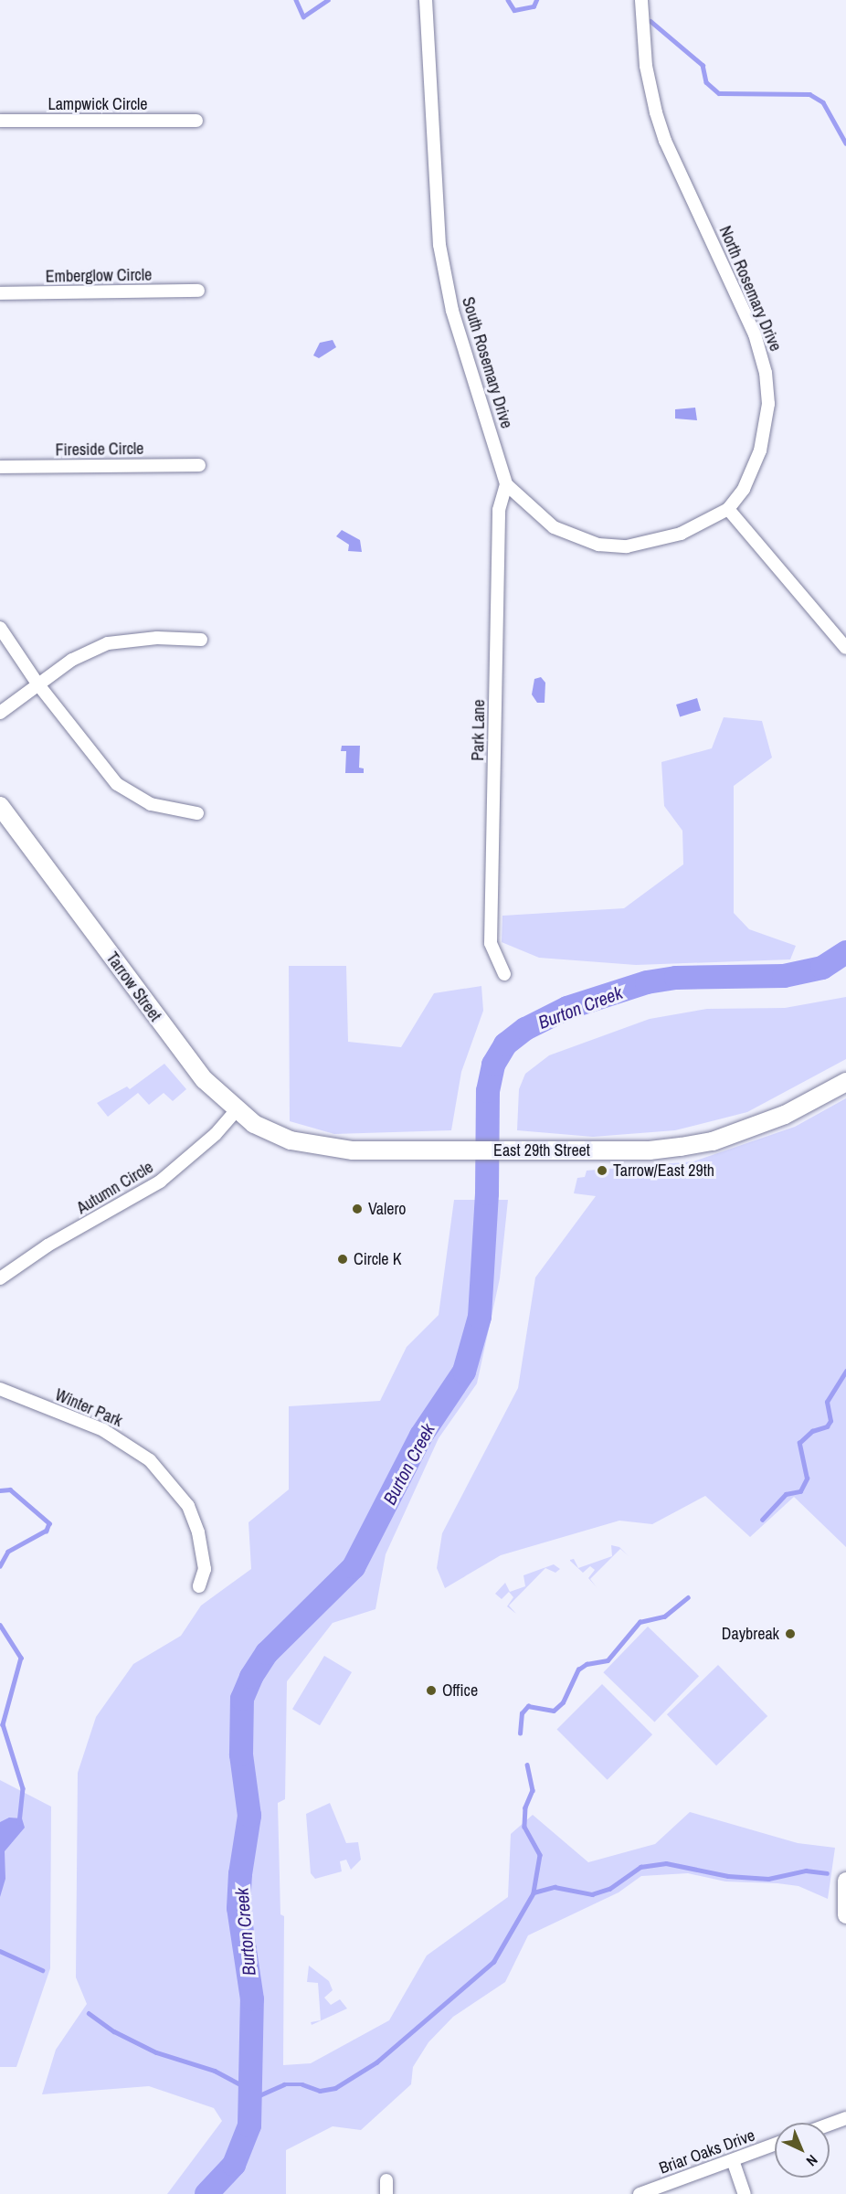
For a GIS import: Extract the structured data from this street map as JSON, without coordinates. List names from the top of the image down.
{
  "streets": {
    "main road": ["Tarrow Street", "East 29th Street"],
    "street": [
      "Lampwick Circle",
      "Emberglow Circle",
      "North Rosemary Drive",
      "South Rosemary Drive",
      "Fireside Circle",
      "Park Lane",
      "Autumn Circle",
      "Winter Park",
      "Briar Oaks Drive"
    ]
  },
  "crossings": [
    ["South Rosemary Drive", "Park Lane"],
    ["Tarrow Street", "East 29th Street"],
    ["Tarrow Street", "Autumn Circle"]
  ],
  "water": ["Burton Creek"],
  "places": [
    "Tarrow/East 29th",
    "Valero",
    "Circle K",
    "Daybreak",
    "Office"
  ],
  "north": "bottom right"
}
